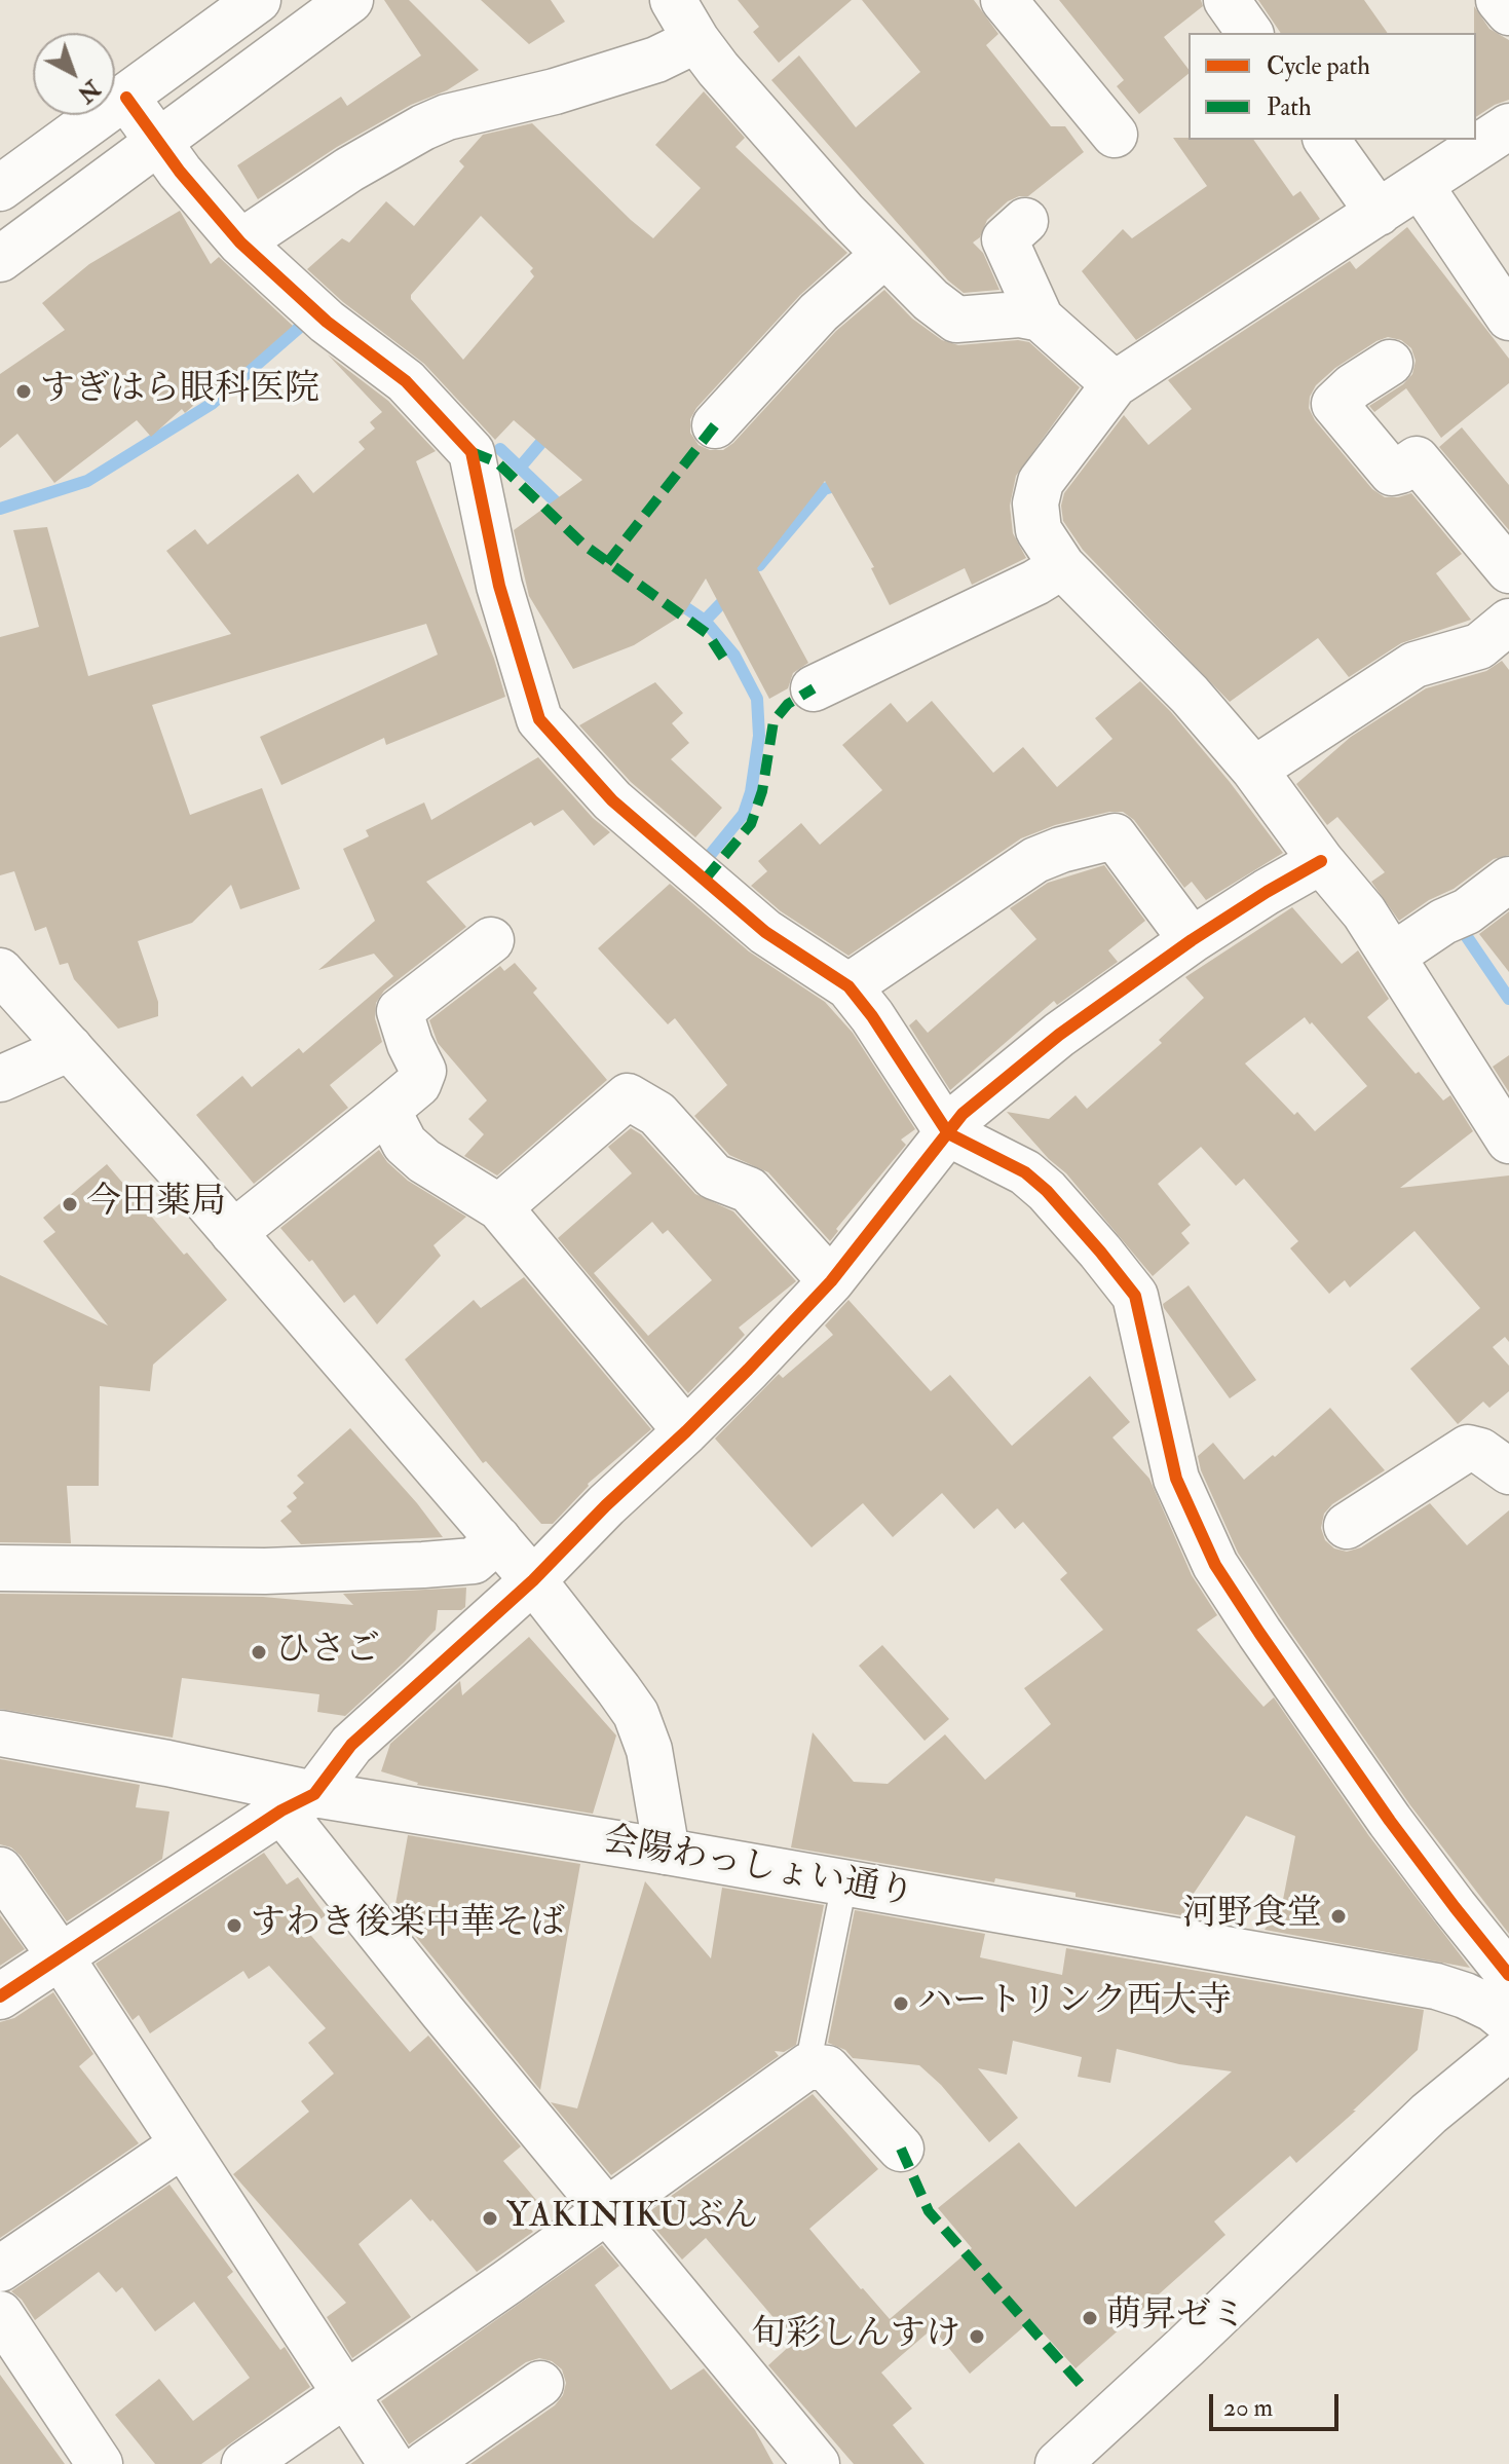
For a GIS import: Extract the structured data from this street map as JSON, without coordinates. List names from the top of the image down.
{
  "streets": {
    "street": ["会陽わっしょい通り"]
  },
  "places": [
    "すぎはら眼科医院",
    "今田薬局",
    "ひさご",
    "河野食堂",
    "すわき後楽中華そば",
    "ハートリンク西大寺",
    "YAKINIKUぶん",
    "萌昇ゼミ",
    "旬彩しんすけ"
  ],
  "legend": ["Cycle path", "Path"],
  "scale_bar": "20 m",
  "north": "bottom right"
}
